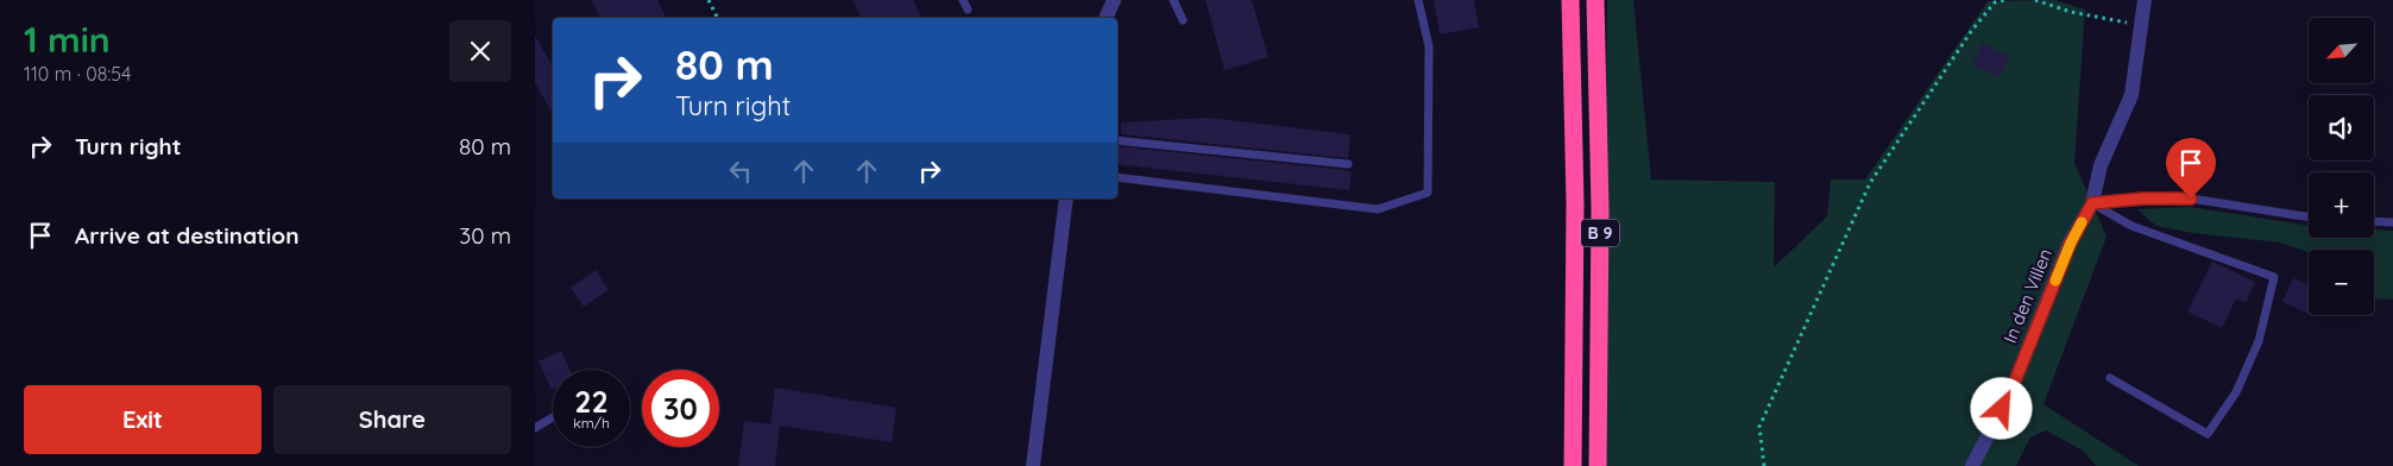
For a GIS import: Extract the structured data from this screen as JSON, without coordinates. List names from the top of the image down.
{
  "streets": {
    "highway": ["B 9"],
    "street": ["In den Villen"]
  },
  "north": "bottom left",
  "page": {
    "heading": ["1 min", "110 m · 08:54"],
    "map_buttons": ["+", "−"],
    "turn": ["80 m", "Turn right"],
    "list": [
      {
        "name": "Turn right",
        "value": "80 m"
      },
      {
        "name": "Arrive at destination",
        "value": "30 m"
      }
    ],
    "speed": "22 km/h",
    "limit": "30",
    "buttons": ["Exit", "Share"]
  }
}
